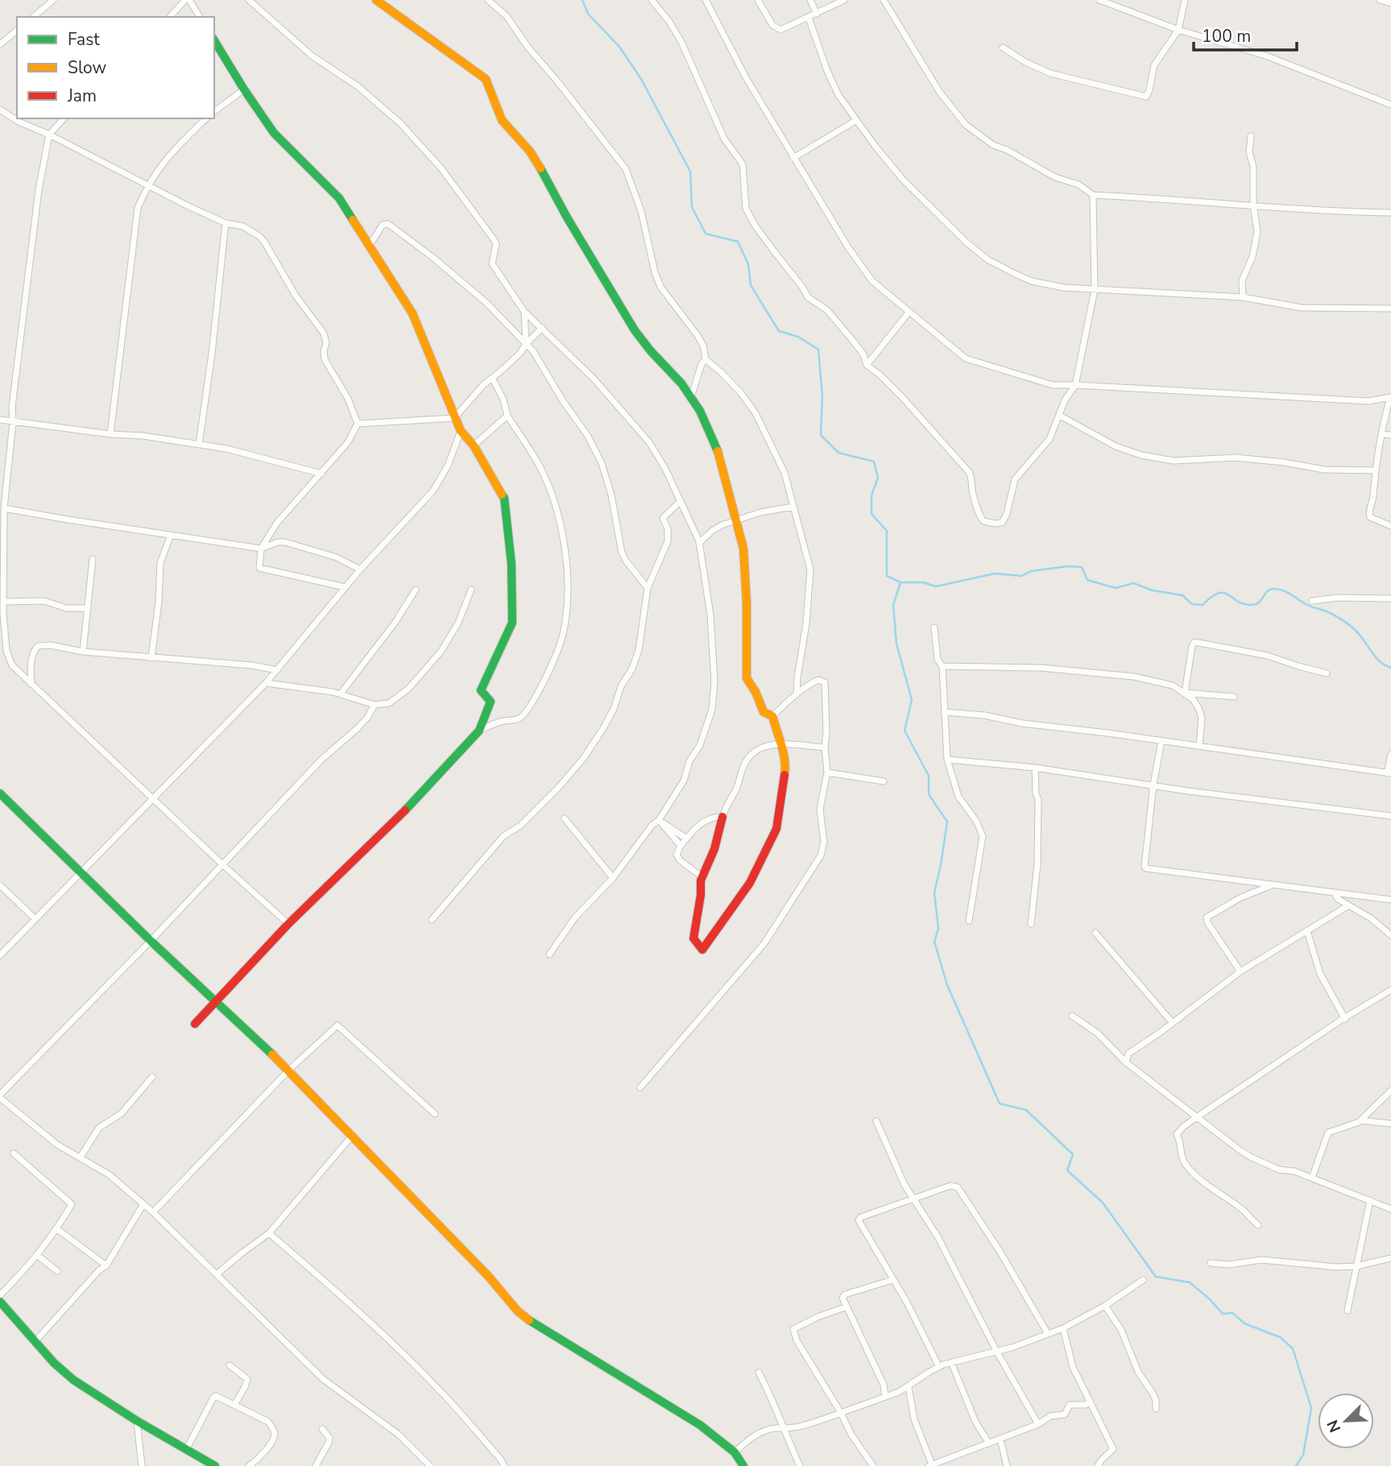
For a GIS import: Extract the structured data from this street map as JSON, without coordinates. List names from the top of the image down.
{
  "legend": ["Fast", "Slow", "Jam"],
  "scale_bar": "100 m",
  "north": "bottom left"
}
